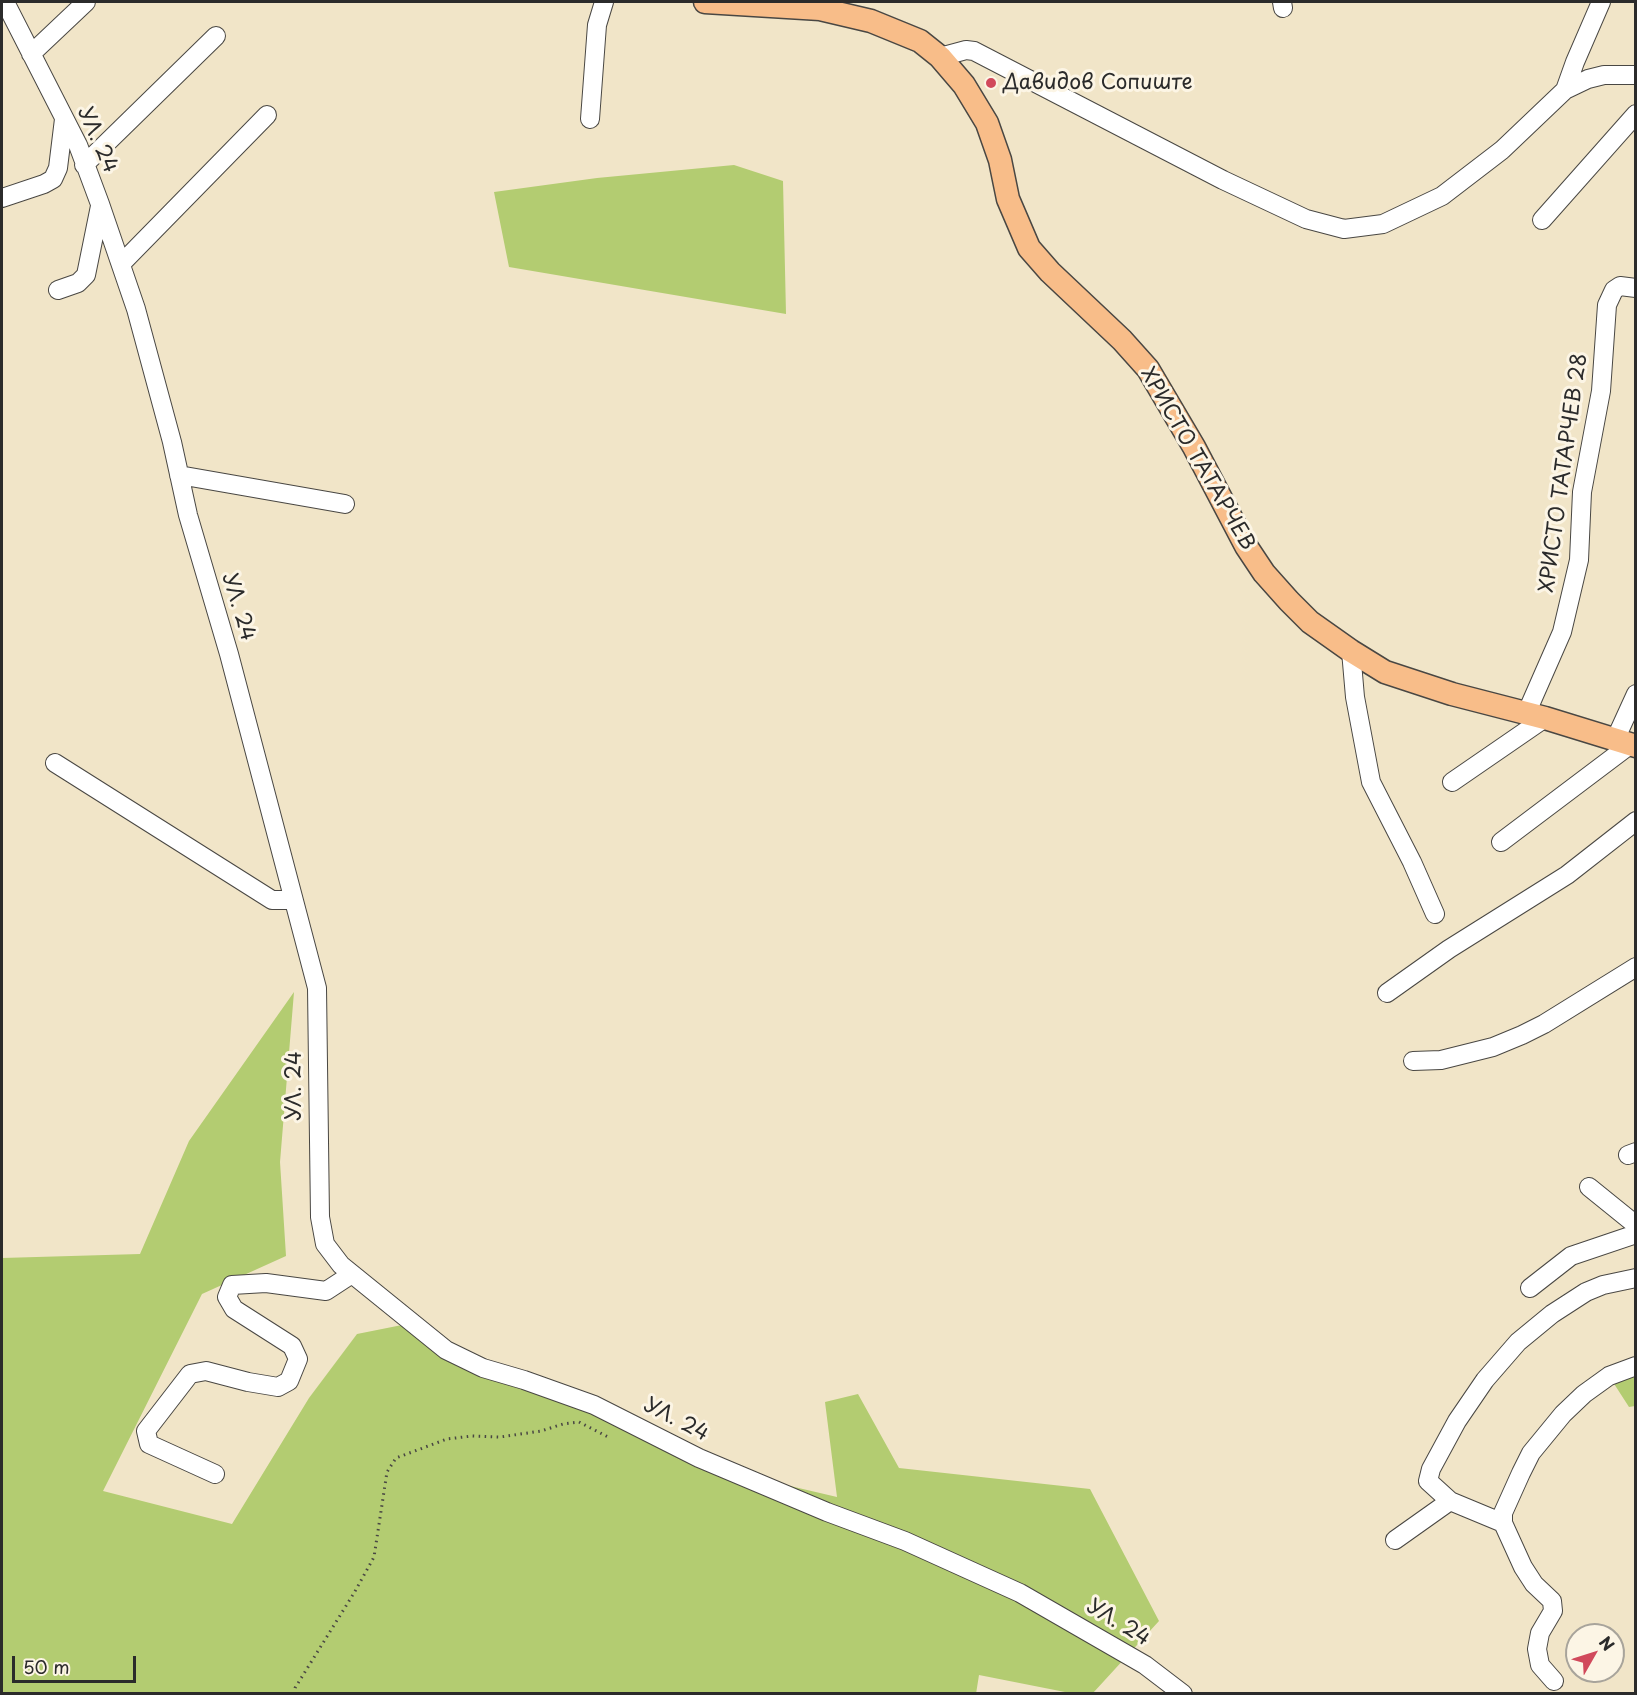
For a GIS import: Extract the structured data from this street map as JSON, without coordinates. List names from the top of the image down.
{
  "streets": {
    "main road": ["ХРИСТО ТАТАРЧЕВ"],
    "street": ["УЛ. 24", "ХРИСТО ТАТАРЧЕВ 28"]
  },
  "crossings": [
    ["ХРИСТО ТАТАРЧЕВ", "ХРИСТО ТАТАРЧЕВ 28"]
  ],
  "places": ["Давидов Сопиште"],
  "scale_bar": "50 m",
  "north": "top right"
}
